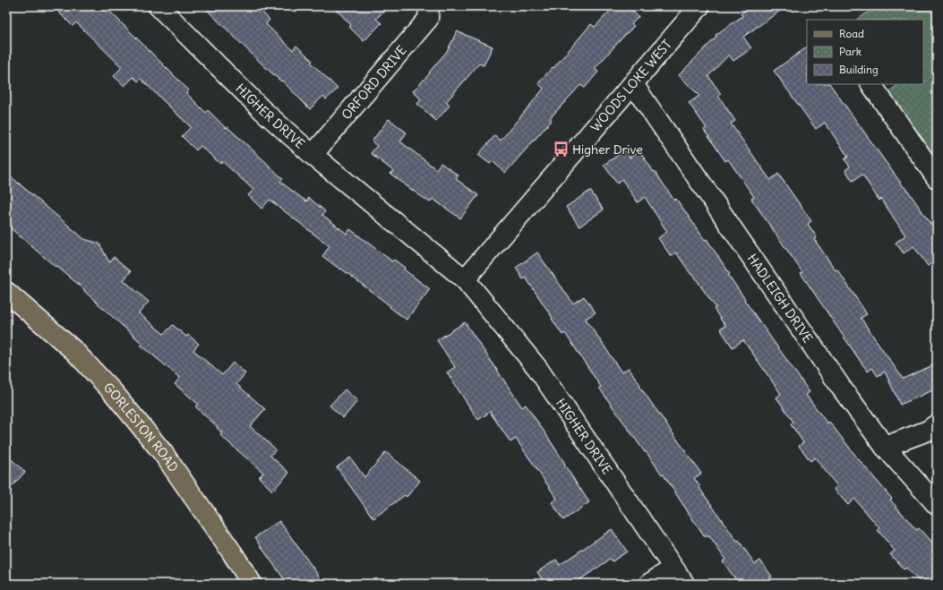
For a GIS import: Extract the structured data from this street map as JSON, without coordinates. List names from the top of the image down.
{
  "streets": {
    "main road": ["GORLESTON ROAD"],
    "street": [
      "ORFORD DRIVE",
      "WOODS LOKE WEST",
      "HIGHER DRIVE",
      "HADLEIGH DRIVE"
    ]
  },
  "crossings": [
    ["ORFORD DRIVE", "HIGHER DRIVE"],
    ["WOODS LOKE WEST", "HIGHER DRIVE"],
    ["WOODS LOKE WEST", "HADLEIGH DRIVE"]
  ],
  "places": {
    "bus stop": ["Higher Drive"]
  },
  "legend": ["Road", "Park", "Building"]
}
